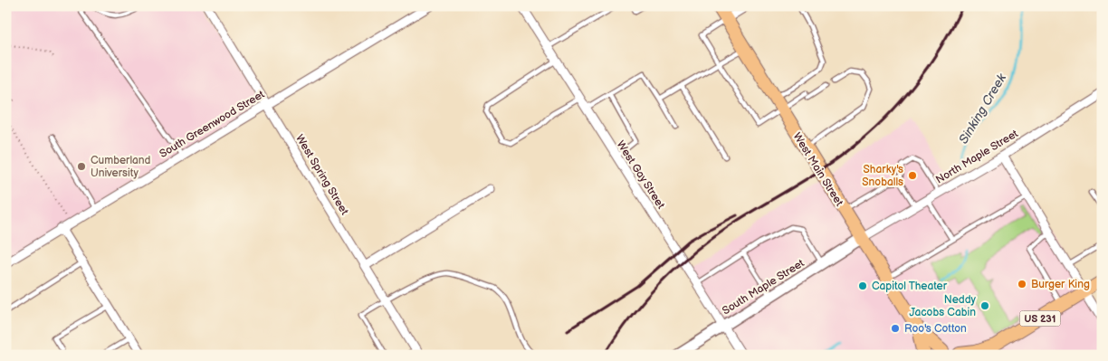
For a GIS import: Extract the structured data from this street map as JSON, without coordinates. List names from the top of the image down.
{
  "streets": {
    "main road": ["West Main Street", "US 231"],
    "street": [
      "South Greenwood Street",
      "North Maple Street",
      "West Spring Street",
      "West Gay Street",
      "South Maple Street"
    ]
  },
  "crossings": [
    ["South Greenwood Street", "West Spring Street"],
    ["North Maple Street", "West Main Street"],
    ["North Maple Street", "South Maple Street"],
    ["West Main Street", "South Maple Street"],
    ["West Main Street", "US 231"],
    ["West Gay Street", "South Maple Street"]
  ],
  "water": ["Sinking Creek"],
  "places": [
    "Cumberland University",
    "Sharky's Snoballs",
    "Burger King",
    "Capitol Theater",
    "Neddy Jacobs Cabin",
    "Roo's Cotton"
  ]
}
